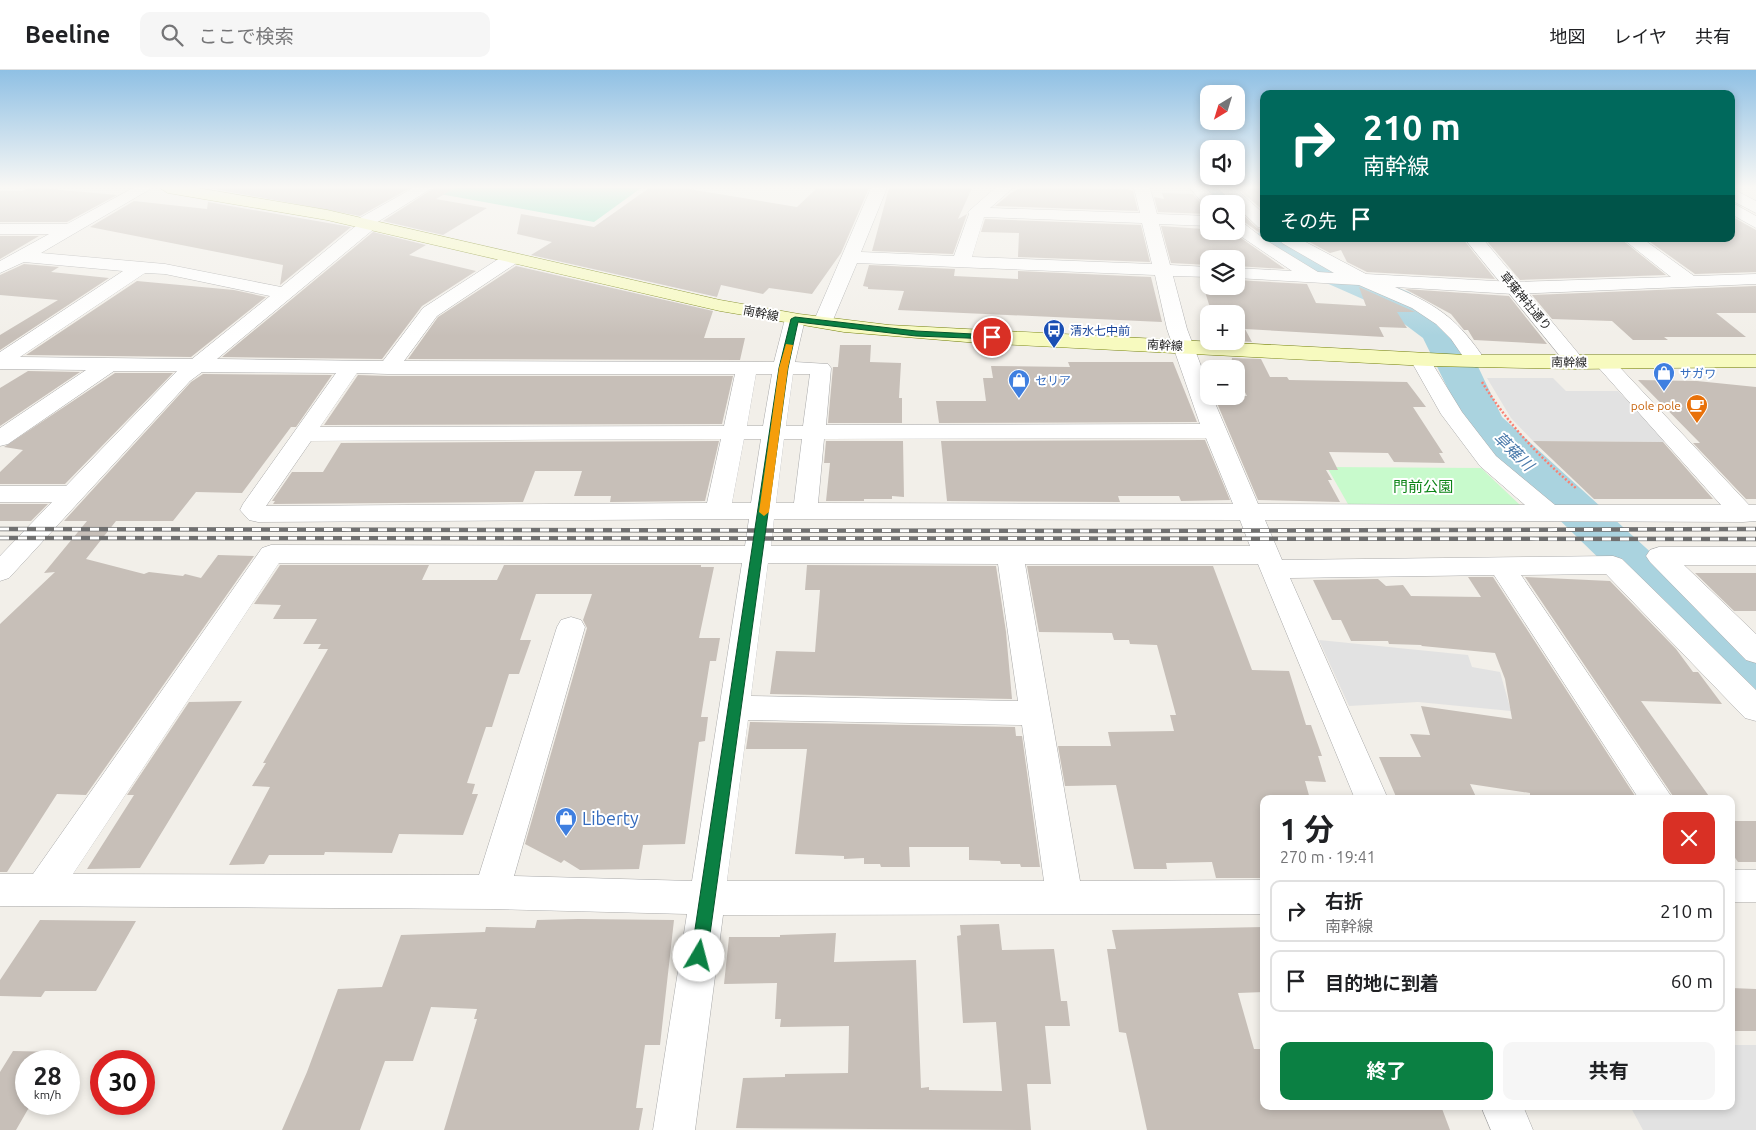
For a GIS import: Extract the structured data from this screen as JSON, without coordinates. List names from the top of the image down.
{
  "streets": {
    "main road": ["南幹線"],
    "street": ["草薙神社通り"]
  },
  "crossings": [
    ["草薙神社通り", "南幹線"]
  ],
  "water": ["草薙川"],
  "parks": ["門前公園"],
  "places": {
    "bus stop": ["清水七中前"],
    "shop": ["サガワ", "セリア", "Liberty"],
    "cafe": ["pole pole"]
  },
  "north": "bottom left",
  "page": {
    "header": "Beeline",
    "search": "ここで検索",
    "nav": ["地図", "レイヤ", "共有"],
    "map_buttons": ["+", "−"],
    "turn": ["210 m", "南幹線"],
    "then": "その先",
    "heading": ["1 分", "270 m · 19:41"],
    "list": [
      {
        "name": "右折",
        "note": "南幹線",
        "value": "210 m"
      },
      {
        "name": "目的地に到着",
        "value": "60 m"
      }
    ],
    "buttons": ["終了", "共有"],
    "speed": "28 km/h",
    "limit": "30"
  }
}
